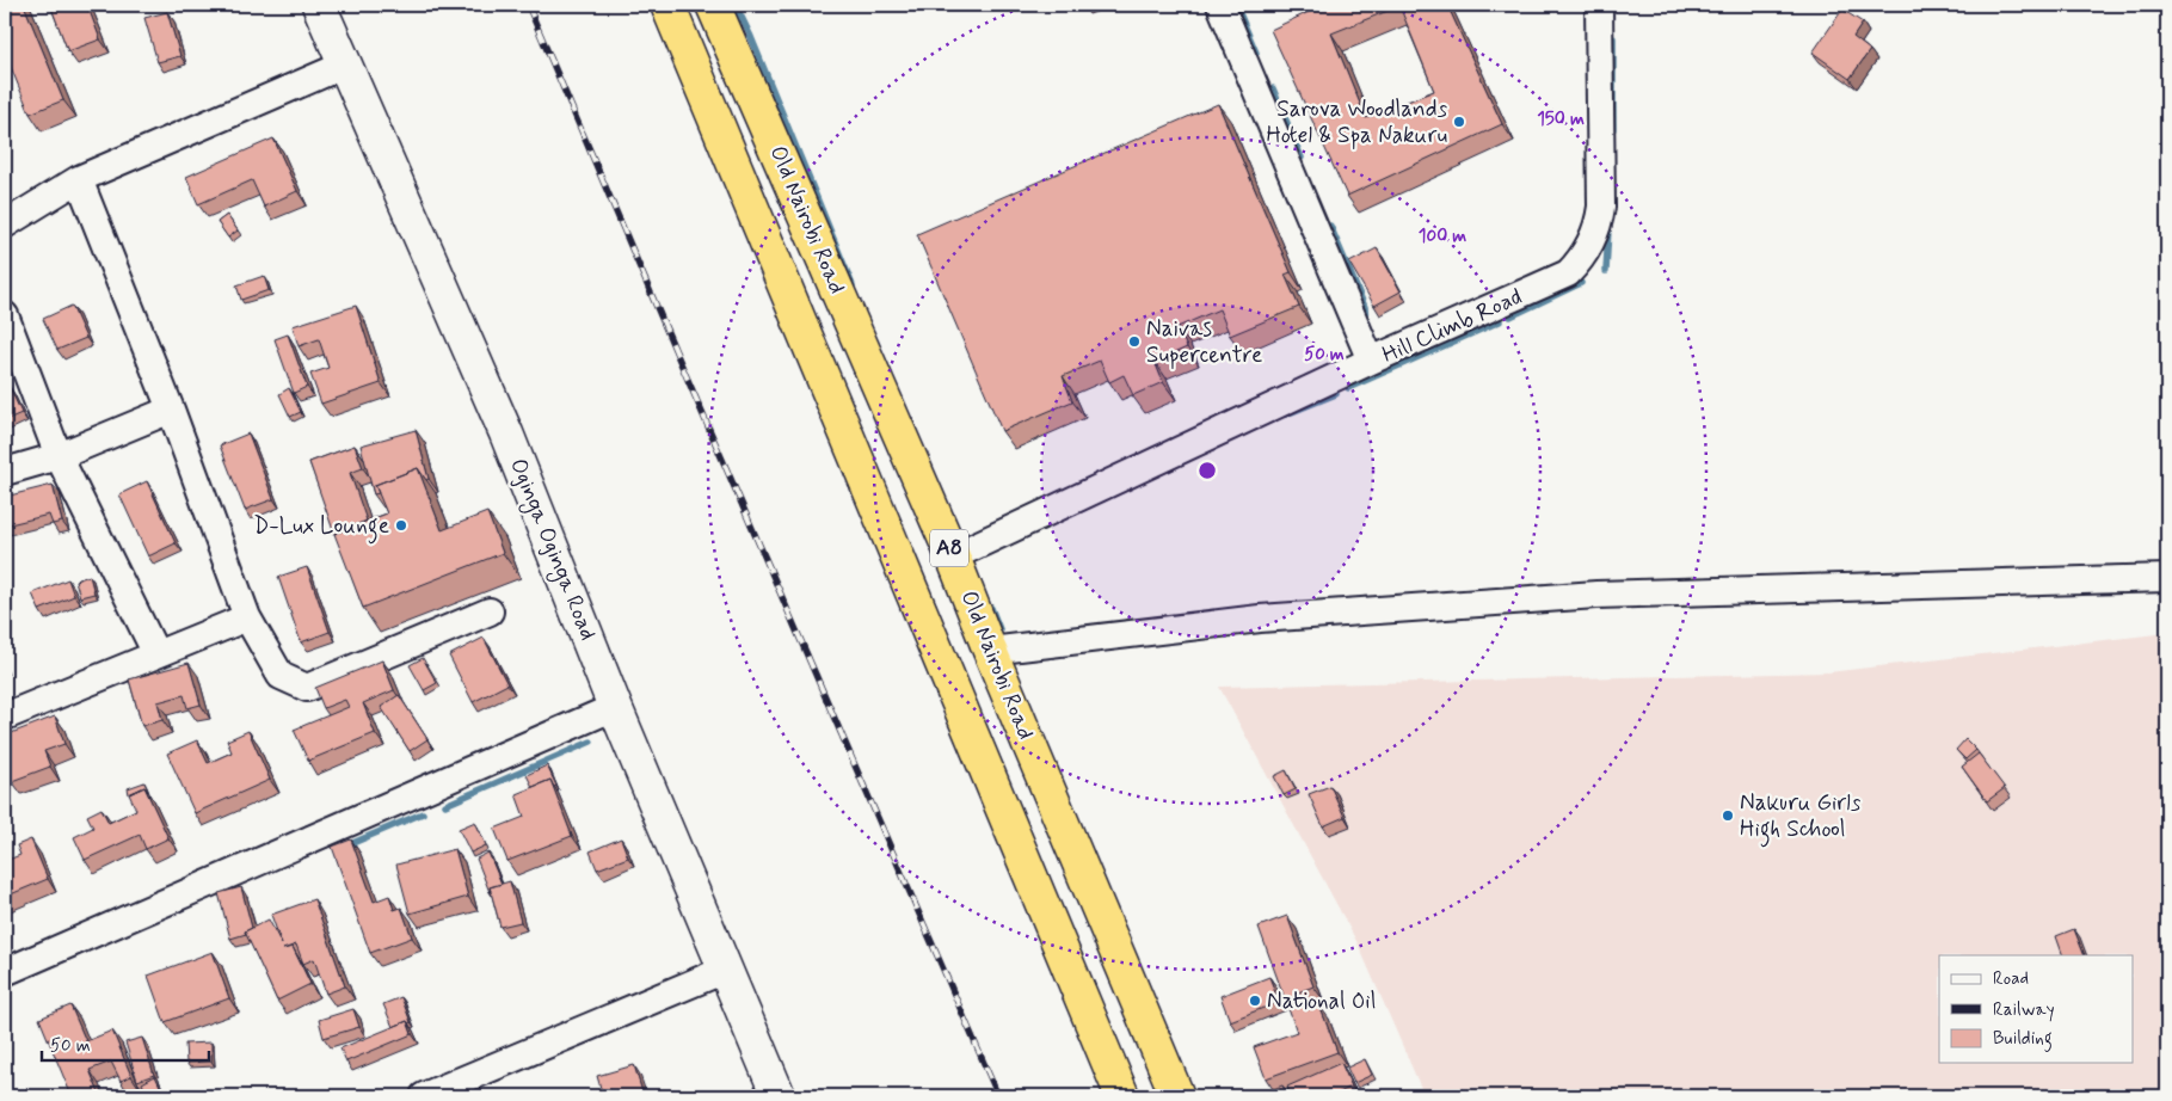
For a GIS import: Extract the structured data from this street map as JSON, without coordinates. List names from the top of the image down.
{
  "streets": {
    "highway": ["Old Nairobi Road", "A8"],
    "street": ["Hill Climb Road", "Oginga Oginga Road"]
  },
  "crossings": [
    ["Old Nairobi Road", "Hill Climb Road"]
  ],
  "places": [
    "Sarova Woodlands Hotel & Spa Nakuru",
    "Naivas Supercentre",
    "D-Lux Lounge",
    "Nakuru Girls High School",
    "National Oil"
  ],
  "legend": ["Road", "Railway", "Building"],
  "scale_bar": "50 m",
  "rings": ["150 m", "100 m", "50 m"]
}
